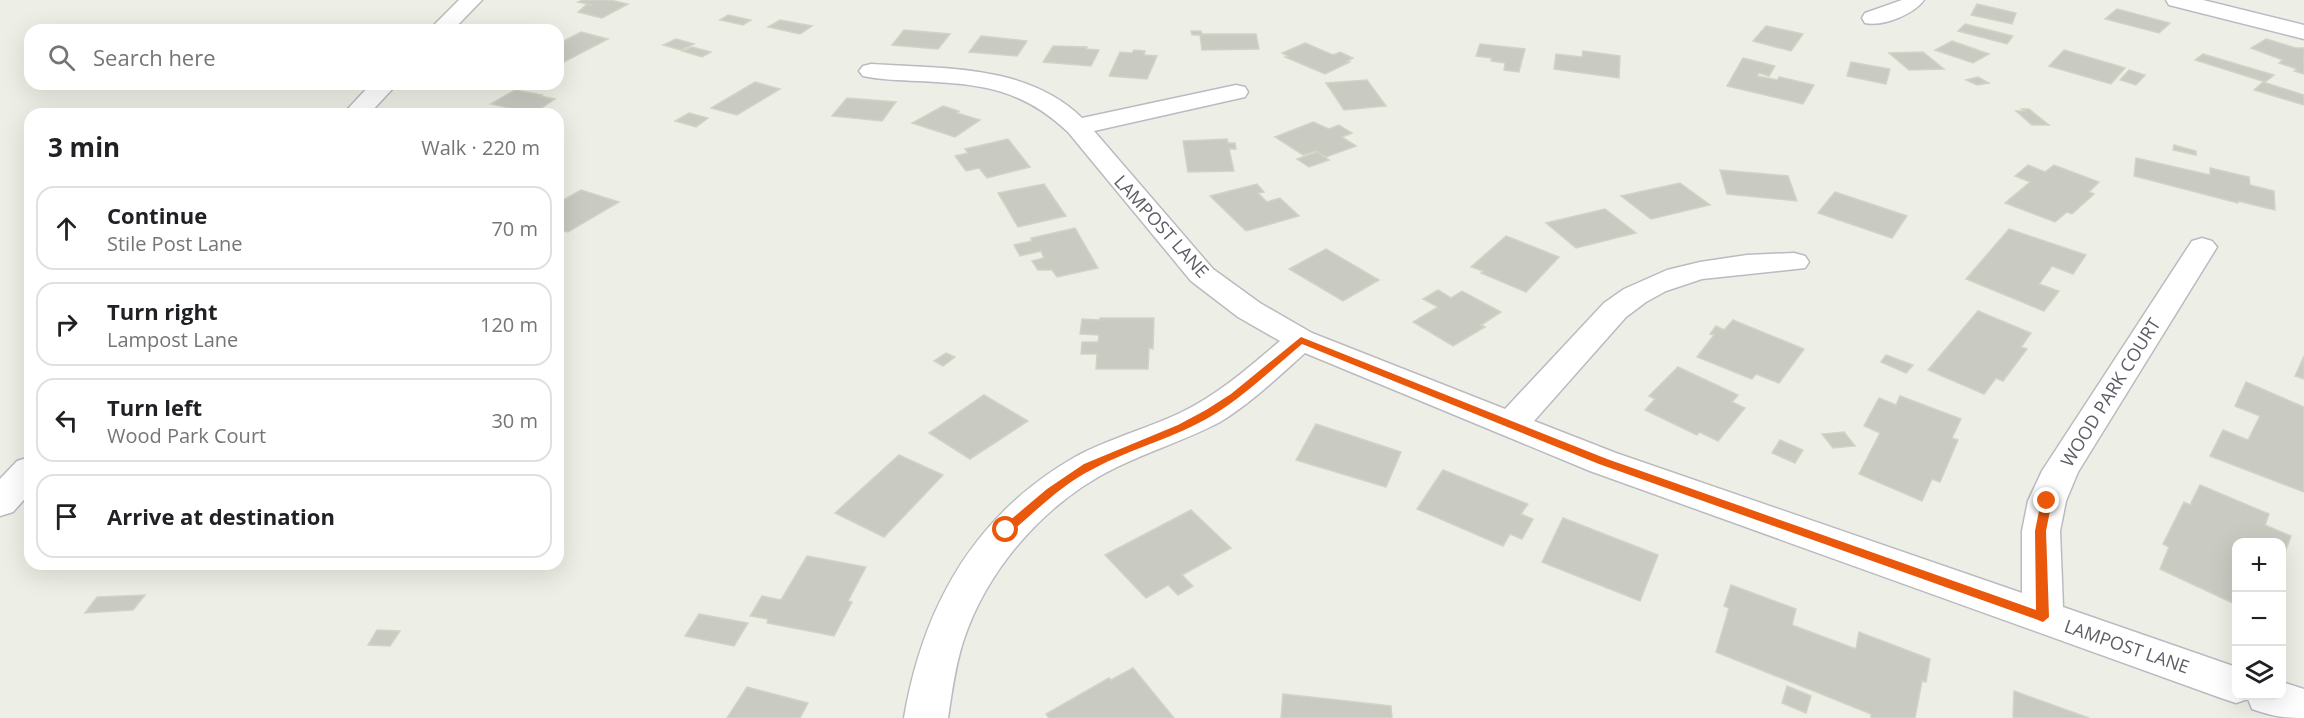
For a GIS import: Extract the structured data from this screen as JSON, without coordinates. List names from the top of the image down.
{
  "streets": {
    "street": ["LAMPOST LANE", "WOOD PARK COURT"]
  },
  "crossings": [
    ["LAMPOST LANE", "WOOD PARK COURT"]
  ],
  "page": {
    "search": "Search here",
    "heading": ["3 min", "Walk · 220 m"],
    "list": [
      ["Continue", "Stile Post Lane", "70 m"],
      ["Turn right", "Lampost Lane", "120 m"],
      ["Turn left", "Wood Park Court", "30 m"],
      "Arrive at destination"
    ],
    "map_buttons": ["+", "−"]
  }
}
